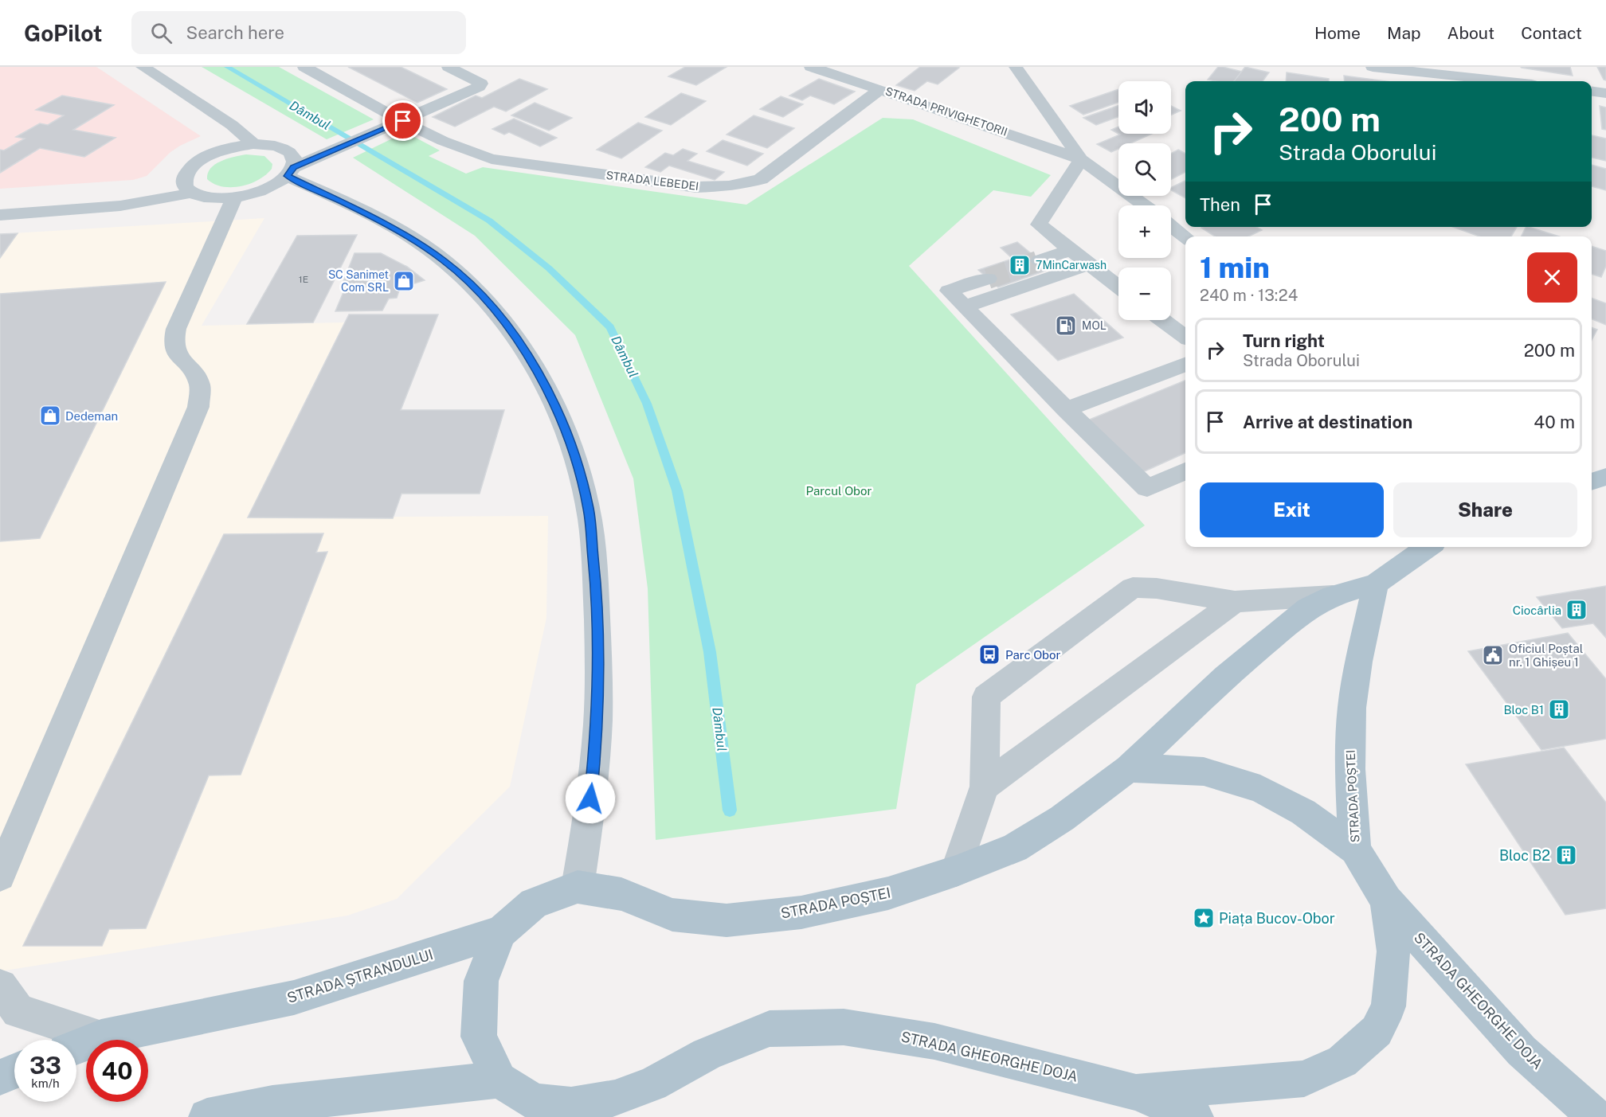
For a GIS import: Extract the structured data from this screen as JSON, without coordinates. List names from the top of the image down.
{
  "streets": {
    "main road": ["STRADA POȘTEI", "STRADA ȘTRANDULUI", "STRADA GHEORGHE DOJA"],
    "street": ["STRADA PRIVIGHETORII", "STRADA LEBEDEI"]
  },
  "crossings": [
    ["STRADA PRIVIGHETORII", "STRADA LEBEDEI"],
    ["STRADA POȘTEI", "STRADA GHEORGHE DOJA"]
  ],
  "water": ["Dâmbul"],
  "parks": ["Parcul Obor"],
  "places": {
    "building": [
      "7MinCarwash",
      "Ciocârlia",
      "Bloc B1",
      "Bloc B2"
    ],
    "shop": ["SC Sanimet Com SRL", "Dedeman"],
    "fuel station": ["MOL"],
    "bus stop": ["Parc Obor"],
    "public building": ["Oficiul Poștal nr. 1 Ghișeu 1"],
    "place": ["Piața Bucov-Obor"]
  },
  "house_numbers": ["1E"],
  "page": {
    "header": "GoPilot",
    "search": "Search here",
    "nav": [
      "Home",
      "Map",
      "About",
      "Contact"
    ],
    "map_buttons": ["+", "−"],
    "turn": ["200 m", "Strada Oborului"],
    "then": "Then",
    "heading": ["1 min", "240 m · 13:24"],
    "list": [
      {
        "name": "Turn right",
        "note": "Strada Oborului",
        "value": "200 m"
      },
      {
        "name": "Arrive at destination",
        "value": "40 m"
      }
    ],
    "buttons": ["Exit", "Share"],
    "speed": "33 km/h",
    "limit": "40"
  }
}
